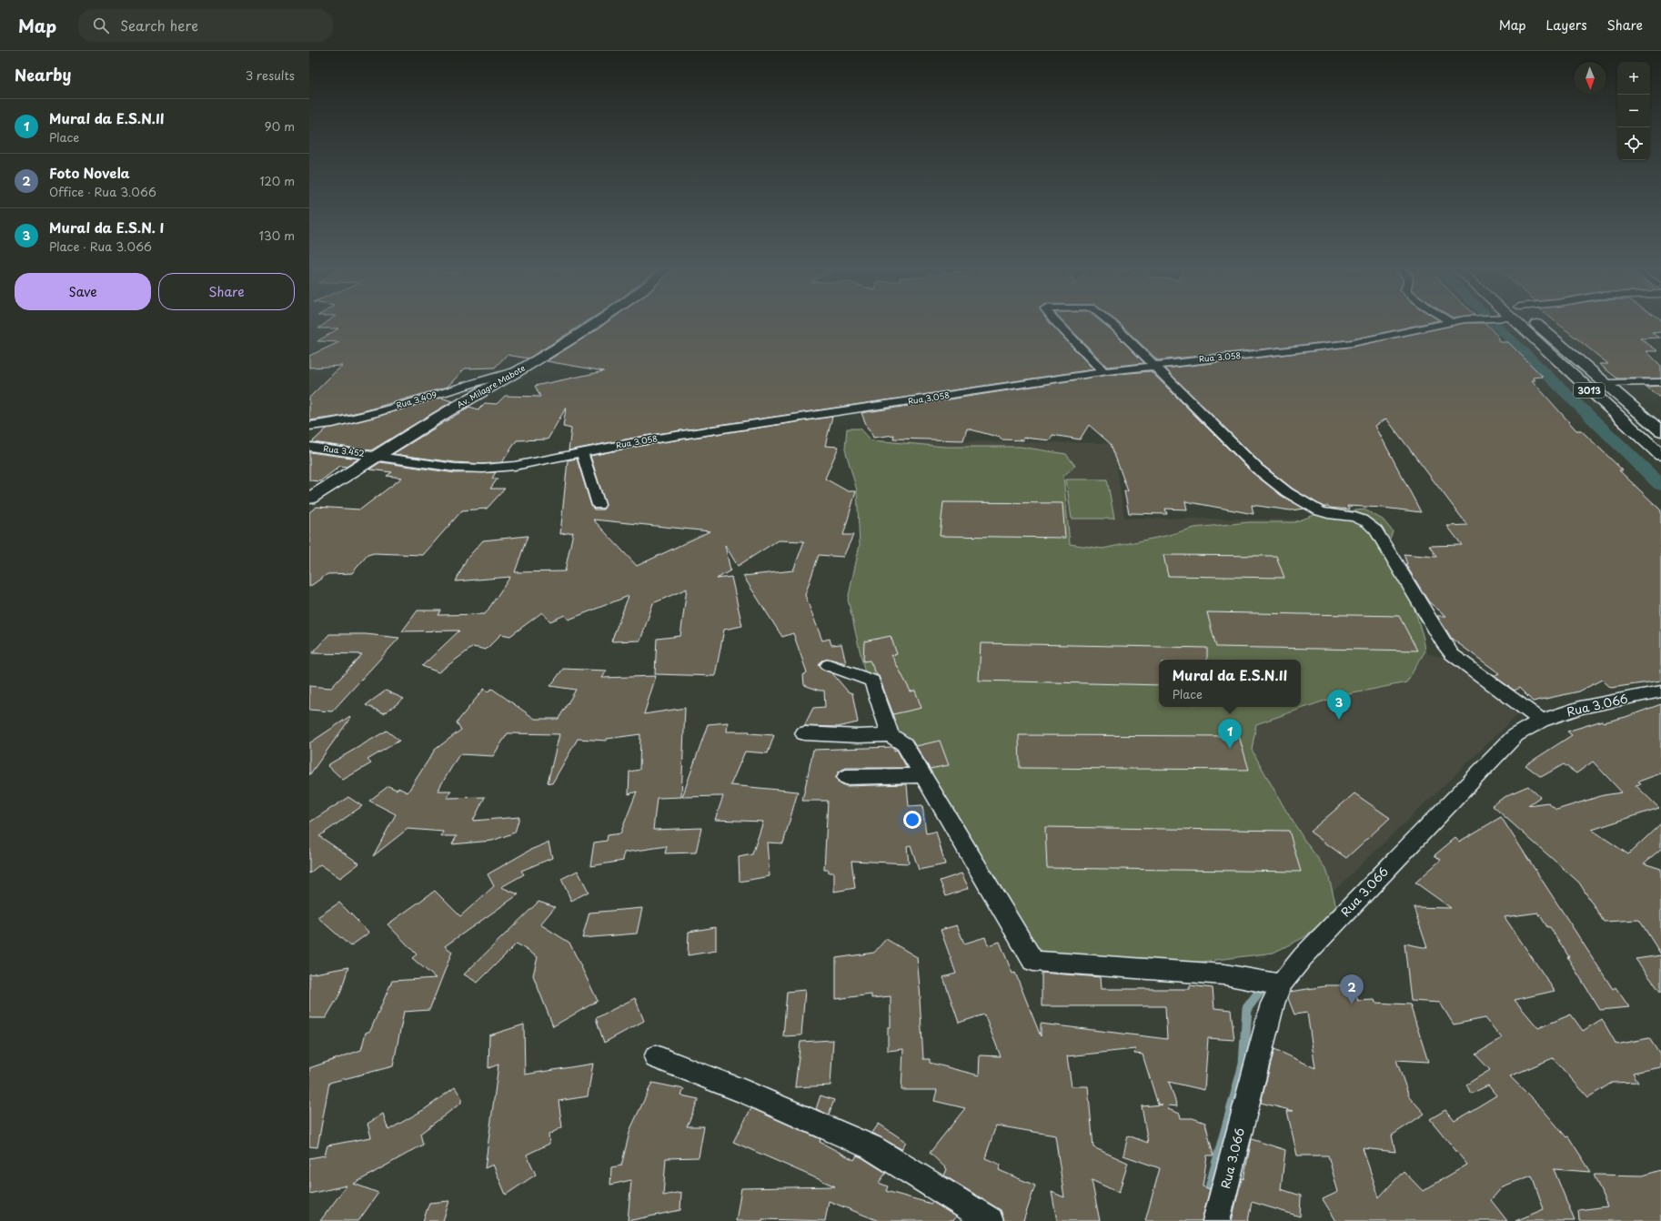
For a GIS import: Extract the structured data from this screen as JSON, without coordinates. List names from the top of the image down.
{
  "streets": {
    "main road": ["Av. Milagre Mabote", "3013"],
    "street": [
      "Rua 3.058",
      "Rua 3.409",
      "Rua 3.452",
      "Rua 3.066"
    ]
  },
  "crossings": [
    ["Rua 3.058", "Av. Milagre Mabote"],
    ["Rua 3.058", "Rua 3.452"],
    ["Av. Milagre Mabote", "Rua 3.409"],
    ["Av. Milagre Mabote", "Rua 3.452"]
  ],
  "north": "bottom",
  "page": {
    "header": "Map",
    "search": "Search here",
    "nav": ["Map", "Layers", "Share"],
    "heading": ["Nearby", "3 results"],
    "map_buttons": ["+", "−"],
    "list": [
      {
        "mark": "1",
        "name": "Mural da E.S.N.II",
        "note": "Place",
        "value": "90 m"
      },
      {
        "mark": "2",
        "name": "Foto Novela",
        "note": "Office · Rua 3.066",
        "value": "120 m"
      },
      {
        "mark": "3",
        "name": "Mural da E.S.N. I",
        "note": "Place · Rua 3.066",
        "value": "130 m"
      }
    ],
    "buttons": ["Save", "Share"],
    "popup": ["Mural da E.S.N.II", "Place"],
    "pins": ["3", "1", "2"]
  }
}
